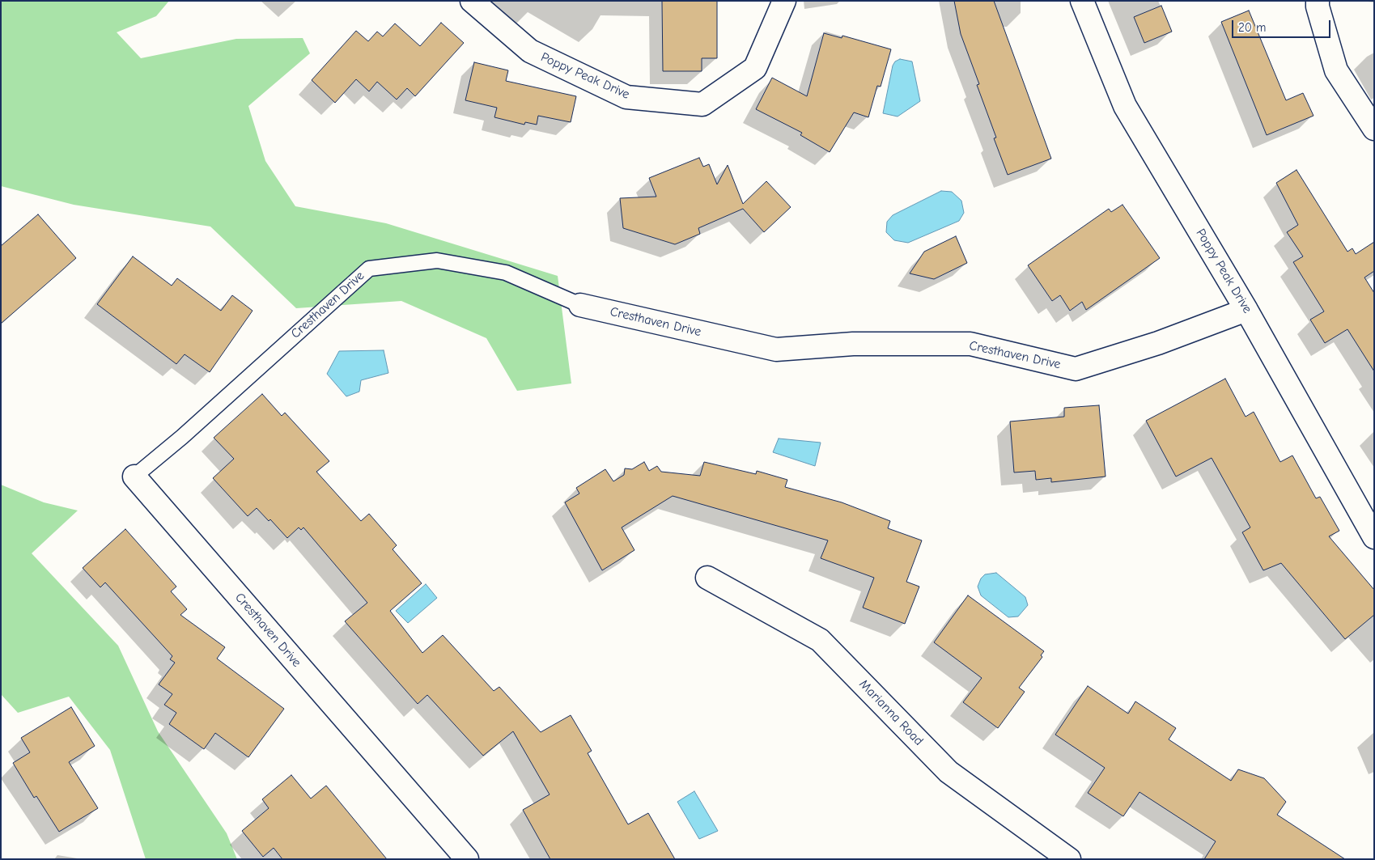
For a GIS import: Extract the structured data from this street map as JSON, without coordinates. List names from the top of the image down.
{
  "streets": {
    "street": ["Poppy Peak Drive", "Cresthaven Drive", "Marianna Road"]
  },
  "crossings": [
    ["Poppy Peak Drive", "Cresthaven Drive"]
  ],
  "scale_bar": "20 m"
}
